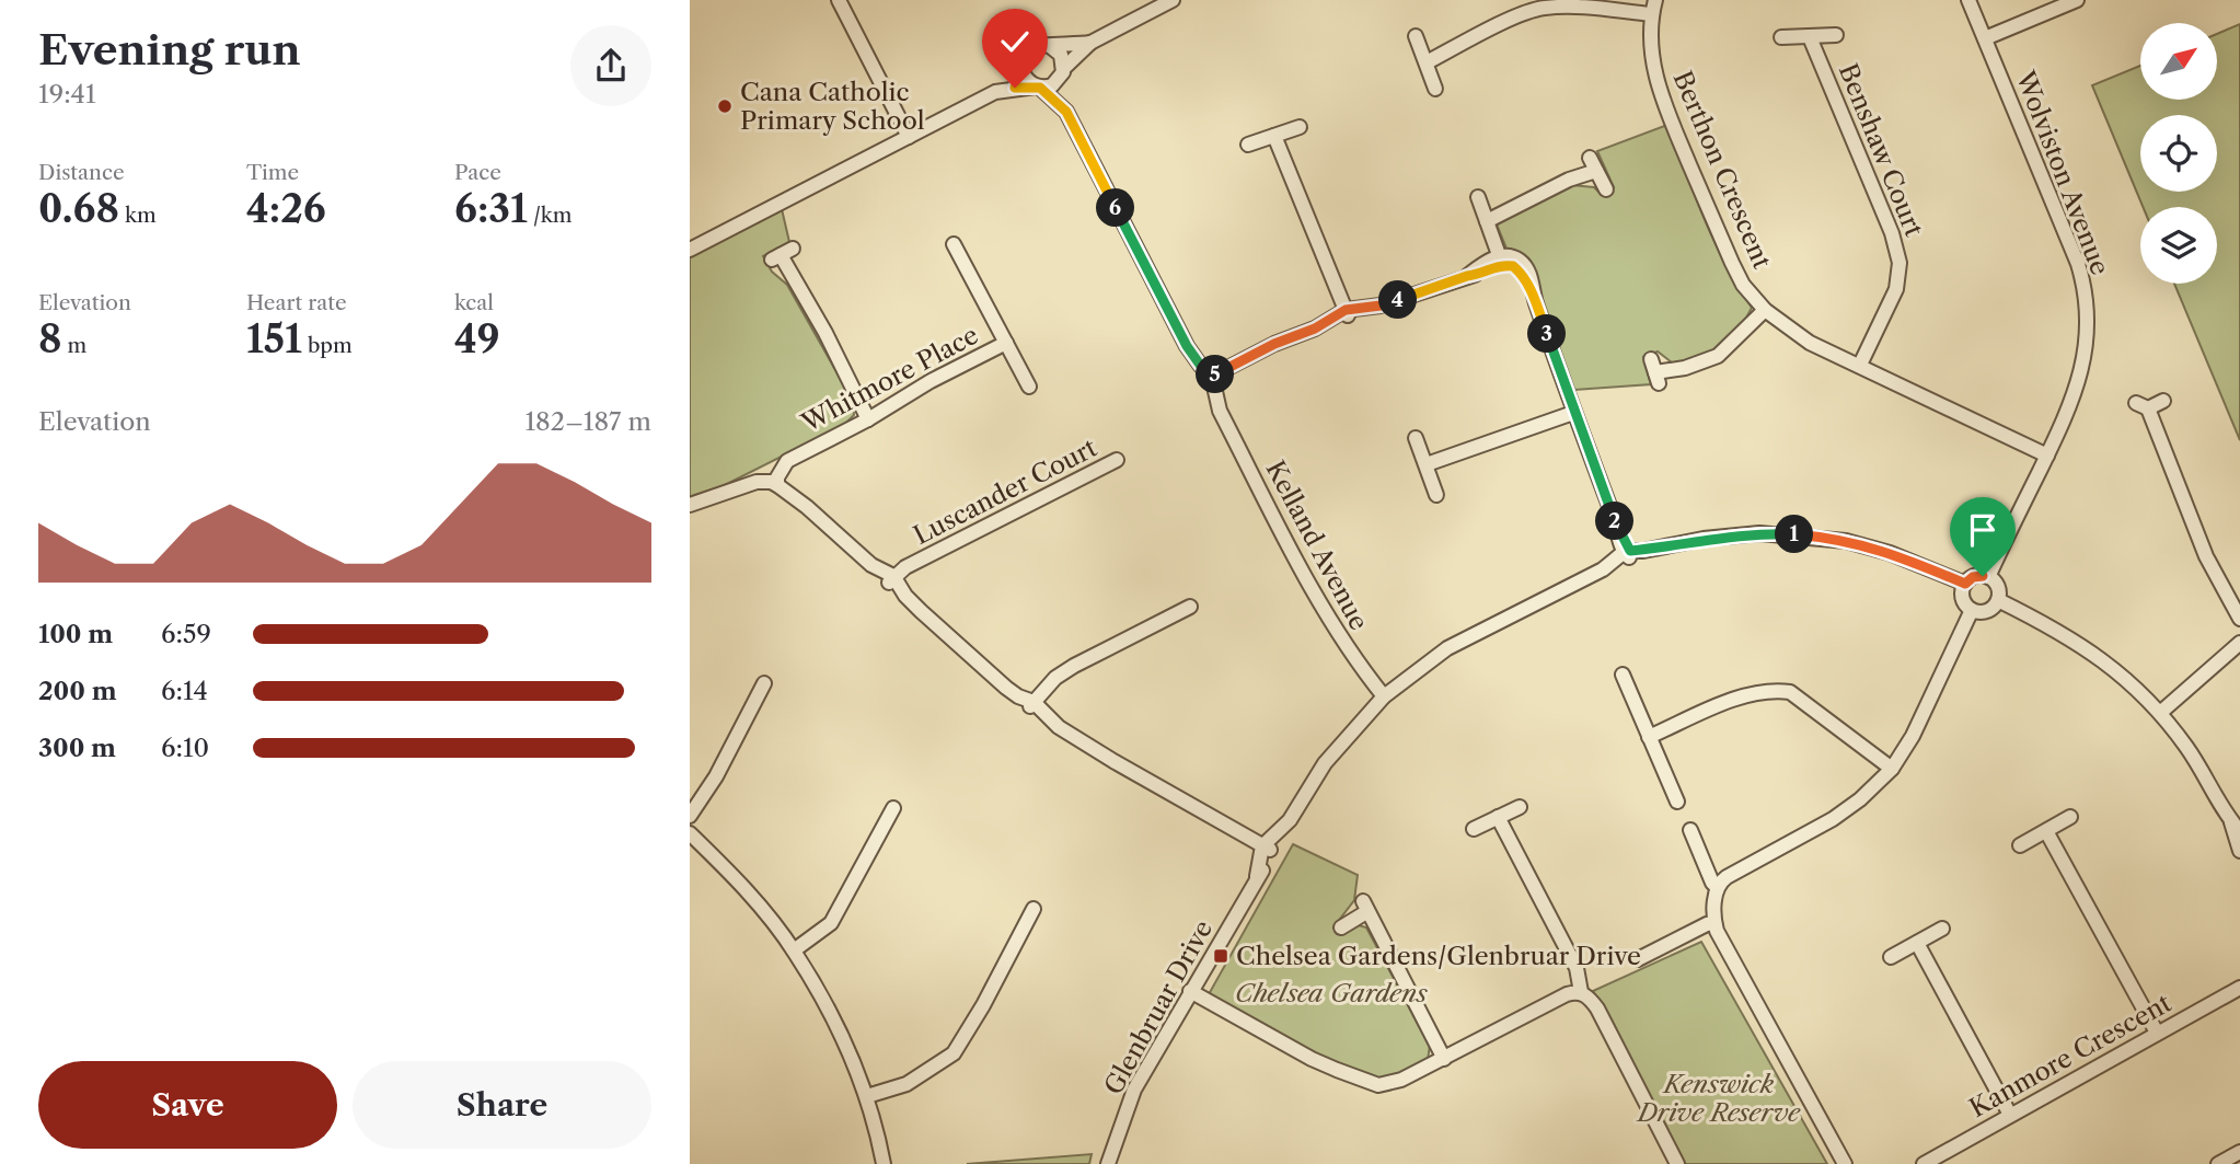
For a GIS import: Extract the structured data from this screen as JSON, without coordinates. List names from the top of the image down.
{
  "streets": {
    "street": [
      "Benshaw Court",
      "Berthon Crescent",
      "Wolviston Avenue",
      "Whitmore Place",
      "Luscander Court",
      "Kelland Avenue",
      "Glenbruar Drive",
      "Kanmore Crescent"
    ]
  },
  "crossings": [
    ["Benshaw Court", "Berthon Crescent"],
    ["Berthon Crescent", "Wolviston Avenue"]
  ],
  "parks": ["Chelsea Gardens", "Kenswick Drive Reserve"],
  "places": {
    "other": ["Cana Catholic Primary School"],
    "transit": ["Chelsea Gardens/Glenbruar Drive"]
  },
  "north": "top right",
  "page": {
    "heading": ["Evening run", "19:41"],
    "stats": [
      ["Distance", "0.68 km"],
      ["Time", "4:26"],
      ["Pace", "6:31 /km"],
      ["Elevation", "8 m"],
      ["Heart rate", "151 bpm"],
      ["kcal", "49"]
    ],
    "pins": [
      "6",
      "4",
      "3",
      "5",
      "2",
      "1"
    ],
    "chart": ["Elevation", "182–187 m"],
    "list": [
      {
        "name": "100 m",
        "note": "6:59"
      },
      {
        "name": "200 m",
        "note": "6:14"
      },
      {
        "name": "300 m",
        "note": "6:10"
      }
    ],
    "buttons": ["Save", "Share"]
  }
}
